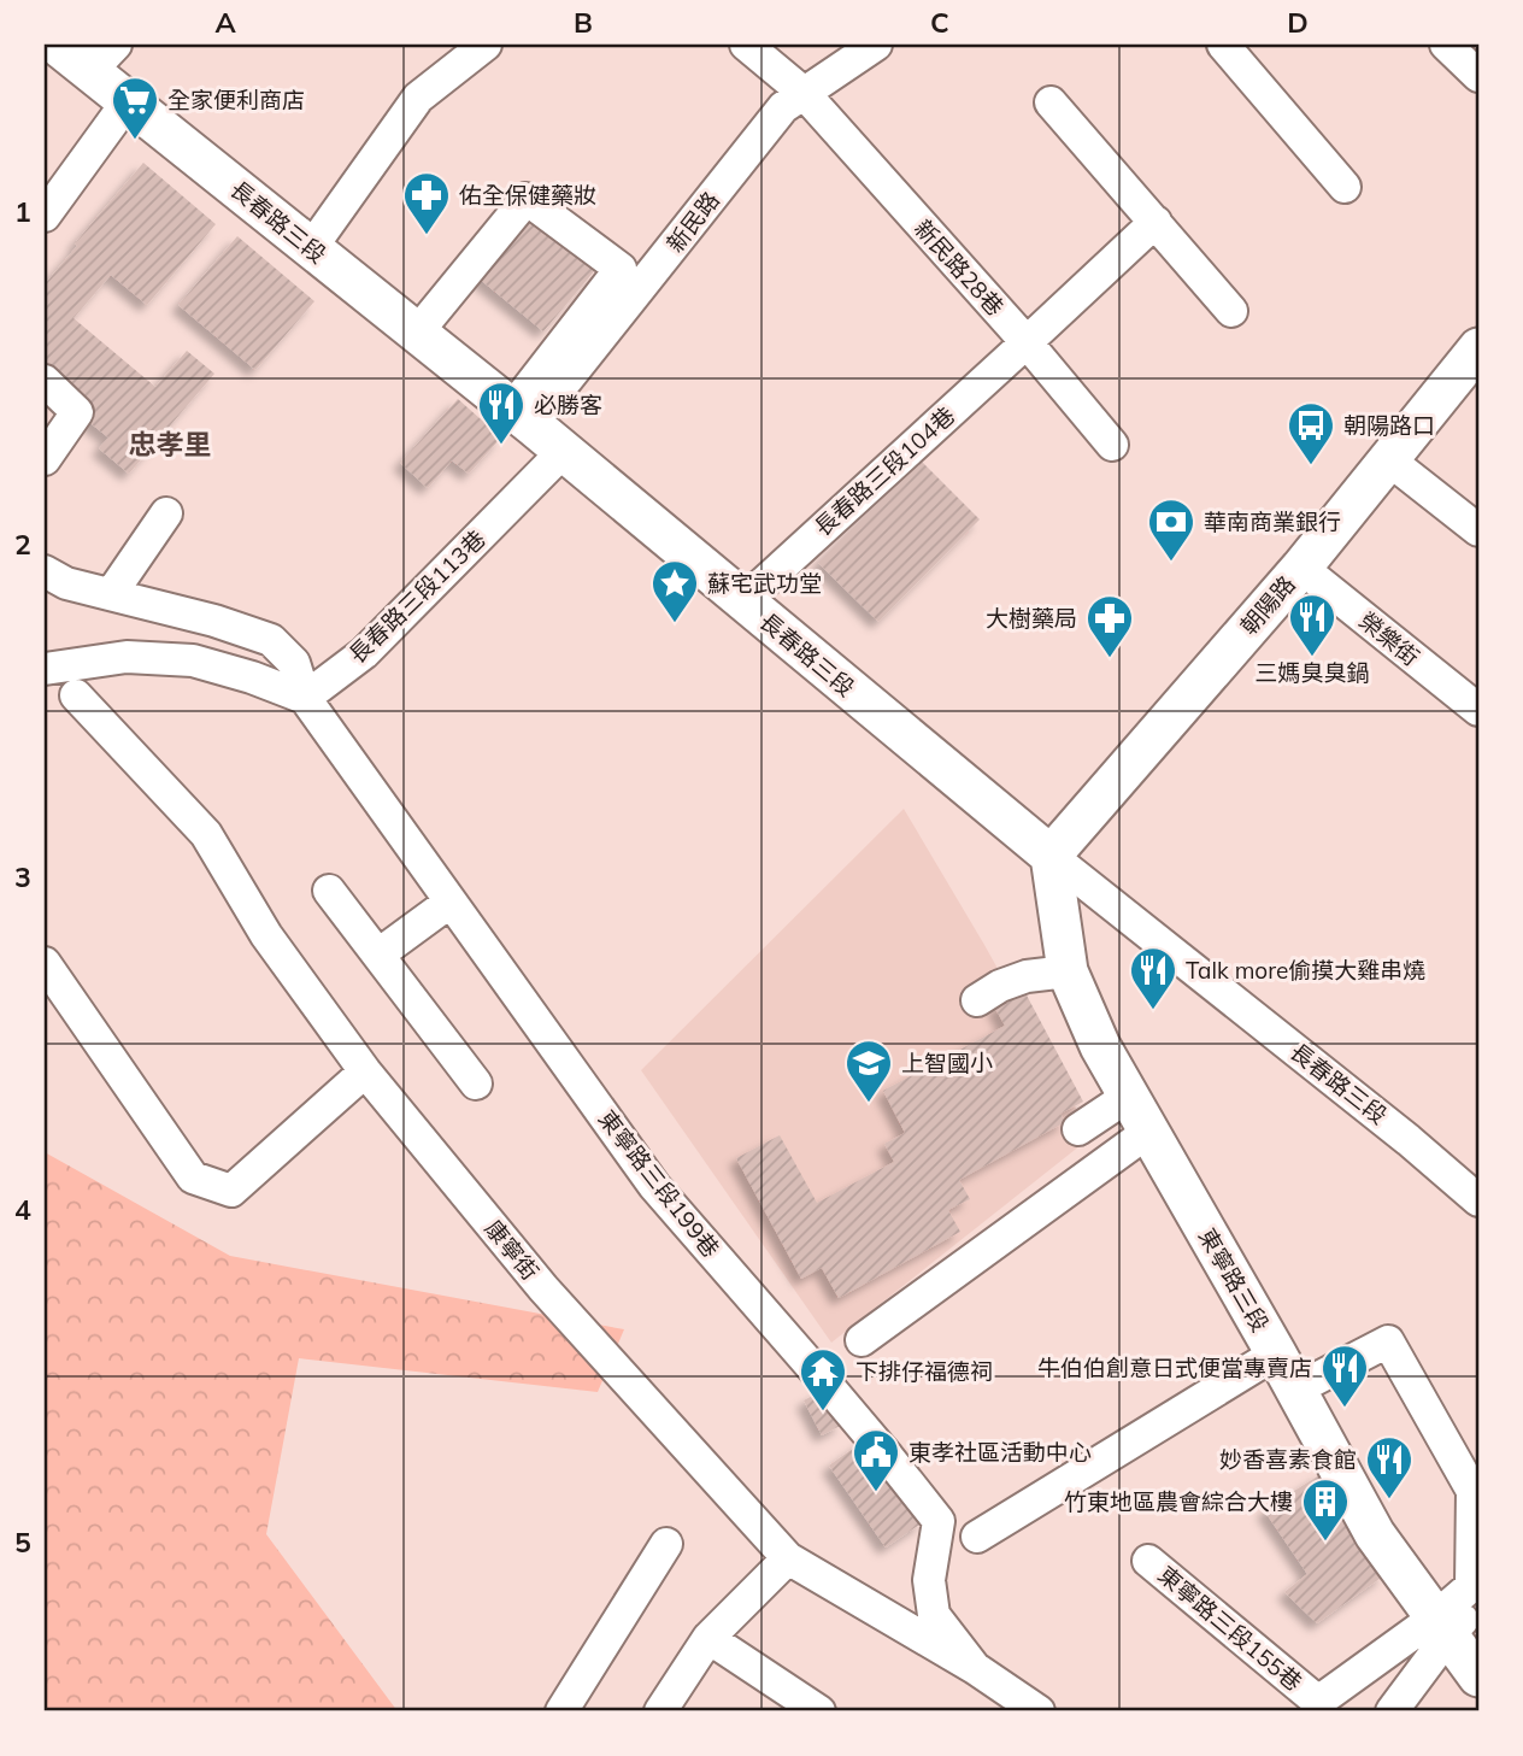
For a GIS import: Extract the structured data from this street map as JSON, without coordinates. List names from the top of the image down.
{
  "streets": {
    "main road": ["長春路三段", "朝陽路", "東寧路三段"],
    "street": [
      "新民路",
      "新民路28巷",
      "長春路三段104巷",
      "長春路三段113巷",
      "榮樂街",
      "東寧路三段199巷",
      "康寧街",
      "東寧路三段155巷"
    ]
  },
  "crossings": [
    ["長春路三段", "新民路"],
    ["長春路三段", "長春路三段104巷"],
    ["長春路三段", "長春路三段113巷"],
    ["長春路三段", "朝陽路"],
    ["長春路三段", "東寧路三段"],
    ["新民路", "新民路28巷"],
    ["新民路28巷", "長春路三段104巷"],
    ["長春路三段113巷", "東寧路三段199巷"],
    ["朝陽路", "榮樂街"],
    ["朝陽路", "東寧路三段"],
    ["東寧路三段199巷", "康寧街"],
    ["東寧路三段", "東寧路三段155巷"]
  ],
  "districts": ["忠孝里"],
  "places": {
    "supermarket": ["全家便利商店"],
    "pharmacy": ["佑全保健藥妝", "大樹藥局"],
    "restaurant": [
      "必勝客",
      "三媽臭臭鍋",
      "Talk more偷摸大雞串燒",
      "牛伯伯創意日式便當專賣店",
      "妙香喜素食館"
    ],
    "bus stop": ["朝陽路口"],
    "bank": ["華南商業銀行"],
    "place": ["蘇宅武功堂"],
    "school or university": ["上智國小"],
    "temple": ["下排仔福德祠"],
    "public building": ["東孝社區活動中心"],
    "building": ["竹東地區農會綜合大樓"]
  },
  "grid": {
    "columns": [
      "A",
      "B",
      "C",
      "D"
    ],
    "rows": [
      "1",
      "2",
      "3",
      "4",
      "5"
    ]
  }
}
